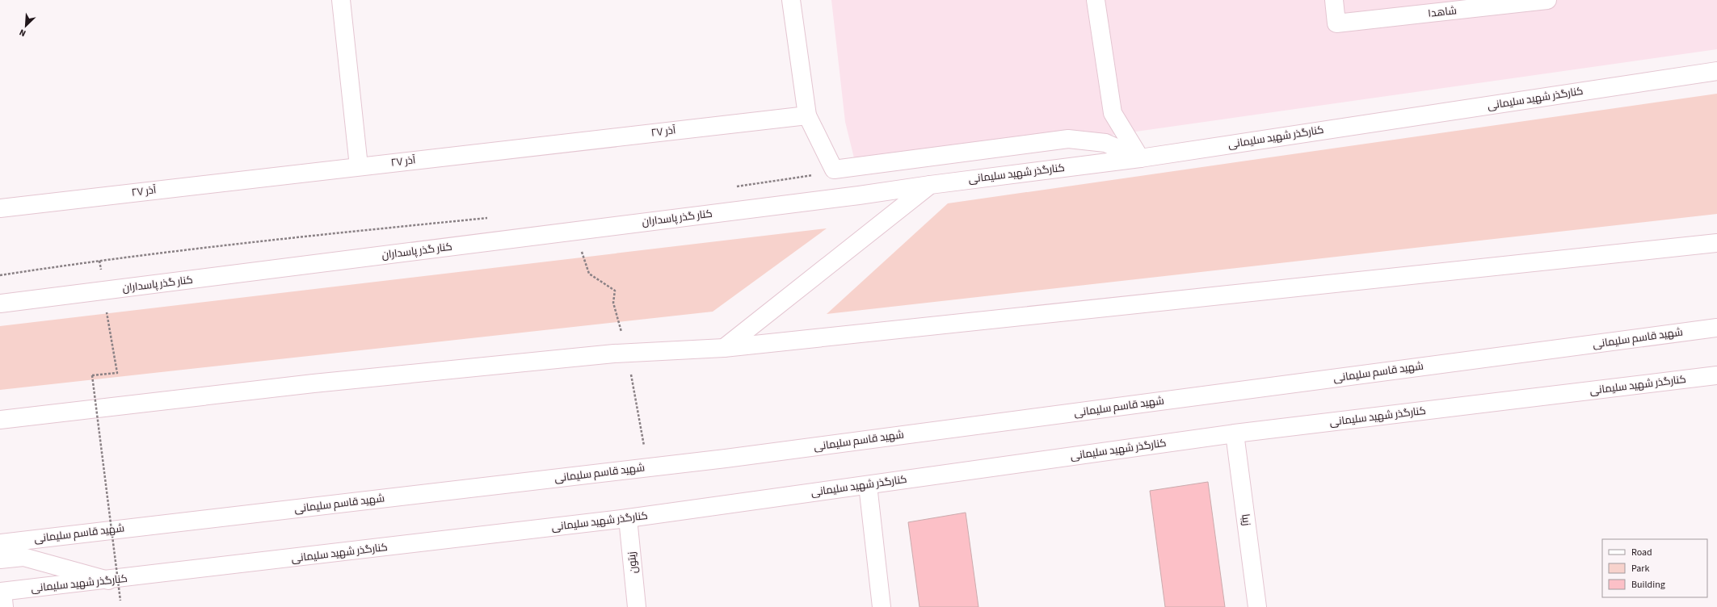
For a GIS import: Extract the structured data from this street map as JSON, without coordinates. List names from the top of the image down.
{
  "streets": {
    "main road": [
      "شاهد۱",
      "کنارگذر شهید سلیمانی",
      "آذر ۲۷",
      "کنار گذر پاسداران",
      "شهید قاسم سلیمانی",
      "زیبا",
      "زیتون"
    ]
  },
  "crossings": [
    ["کنارگذر شهید سلیمانی", "کنار گذر پاسداران"],
    ["کنارگذر شهید سلیمانی", "زیبا"],
    ["کنارگذر شهید سلیمانی", "زیتون"]
  ],
  "legend": ["Road", "Park", "Building"],
  "north": "bottom left"
}
